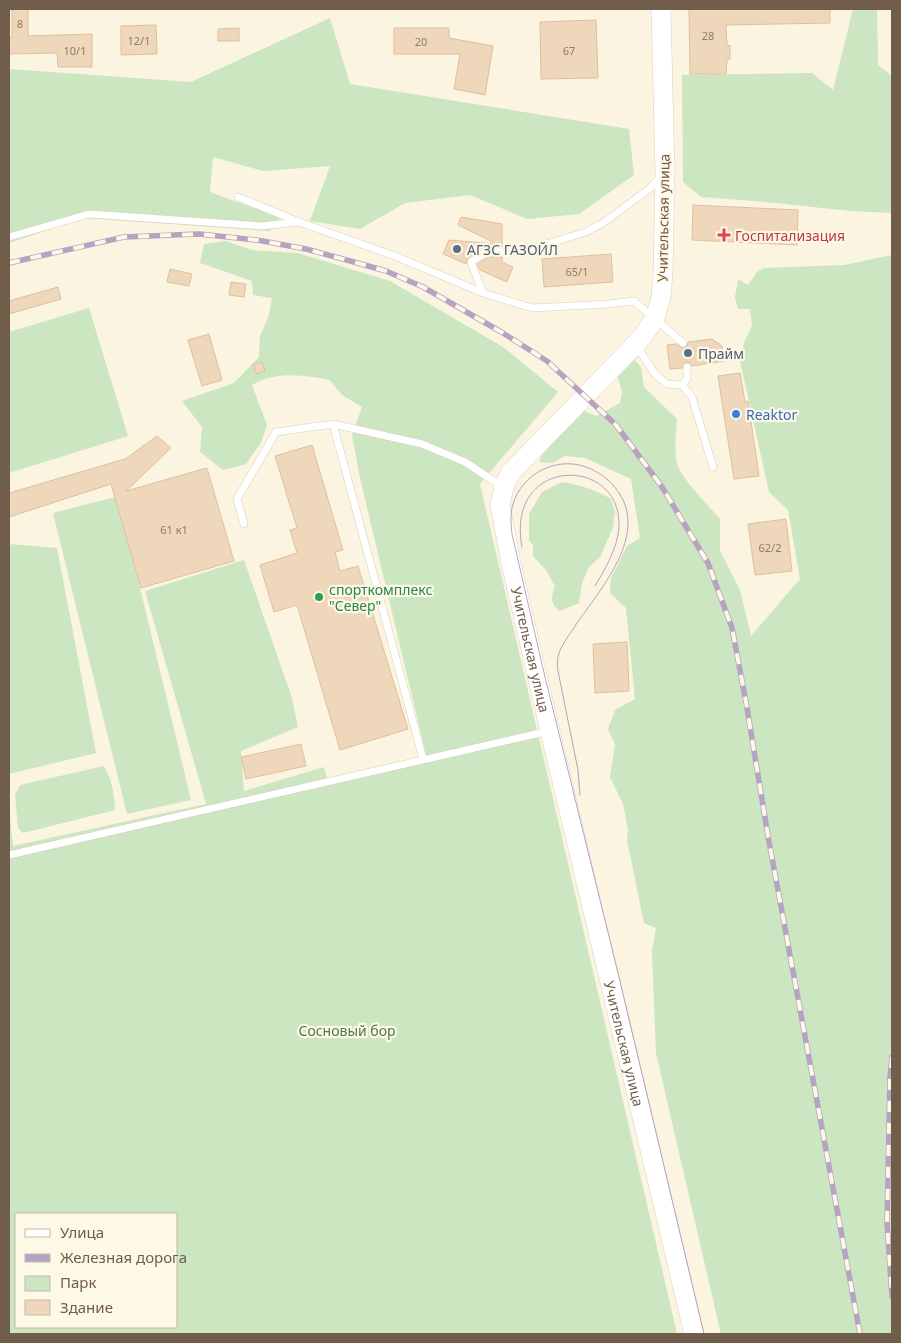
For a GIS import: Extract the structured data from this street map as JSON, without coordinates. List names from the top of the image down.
{
  "streets": {
    "main road": ["Учительская улица"]
  },
  "parks": ["Сосновый бор"],
  "places": {
    "health": ["Госпитализация"],
    "other": [
      "АГЗС ГАЗОЙЛ",
      "Прайм",
      "Reaktor",
      "спорткомплекс \"Север\""
    ]
  },
  "house_numbers": [
    "8",
    "28",
    "12/1",
    "20",
    "10/1",
    "67",
    "65/1",
    "61 к1",
    "62/2"
  ],
  "legend": [
    "Улица",
    "Железная дорога",
    "Парк",
    "Здание"
  ]
}
